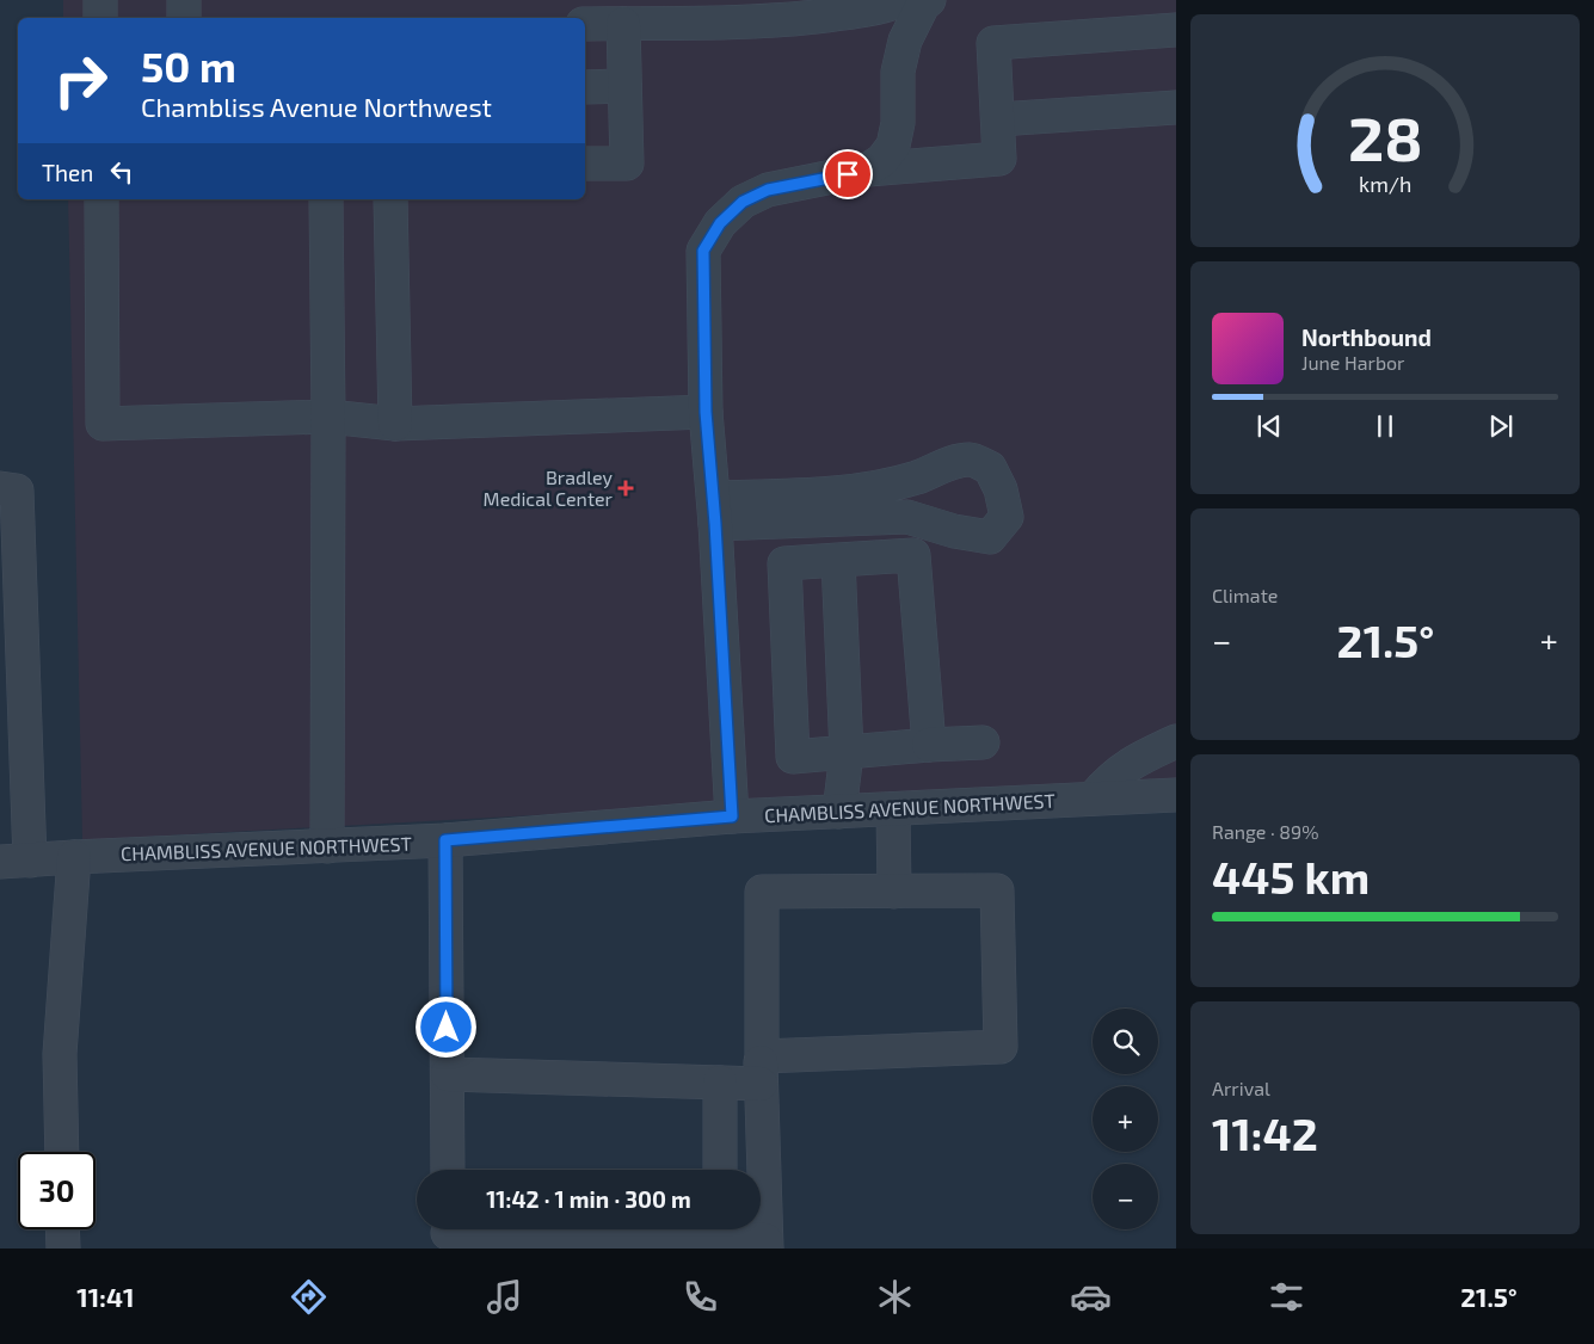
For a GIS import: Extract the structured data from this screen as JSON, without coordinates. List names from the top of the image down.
{
  "streets": {
    "street": ["CHAMBLISS AVENUE NORTHWEST"]
  },
  "places": {
    "health": ["Bradley Medical Center"]
  },
  "page": {
    "turn": ["50 m", "Chambliss Avenue Northwest"],
    "then": "Then",
    "song": ["Northbound", "June Harbor"],
    "tile": [
      "Climate",
      ["Range · 89%", "445 km"],
      ["Arrival", "11:42"]
    ],
    "heat": ["−", "21.5°", "+"],
    "map_buttons": ["+", "−"],
    "limit": "30",
    "trip": "11:42 · 1 min · 300 m",
    "tabs": ["11:41", "21.5°"],
    "gauge": ["28", "km/h"]
  }
}
